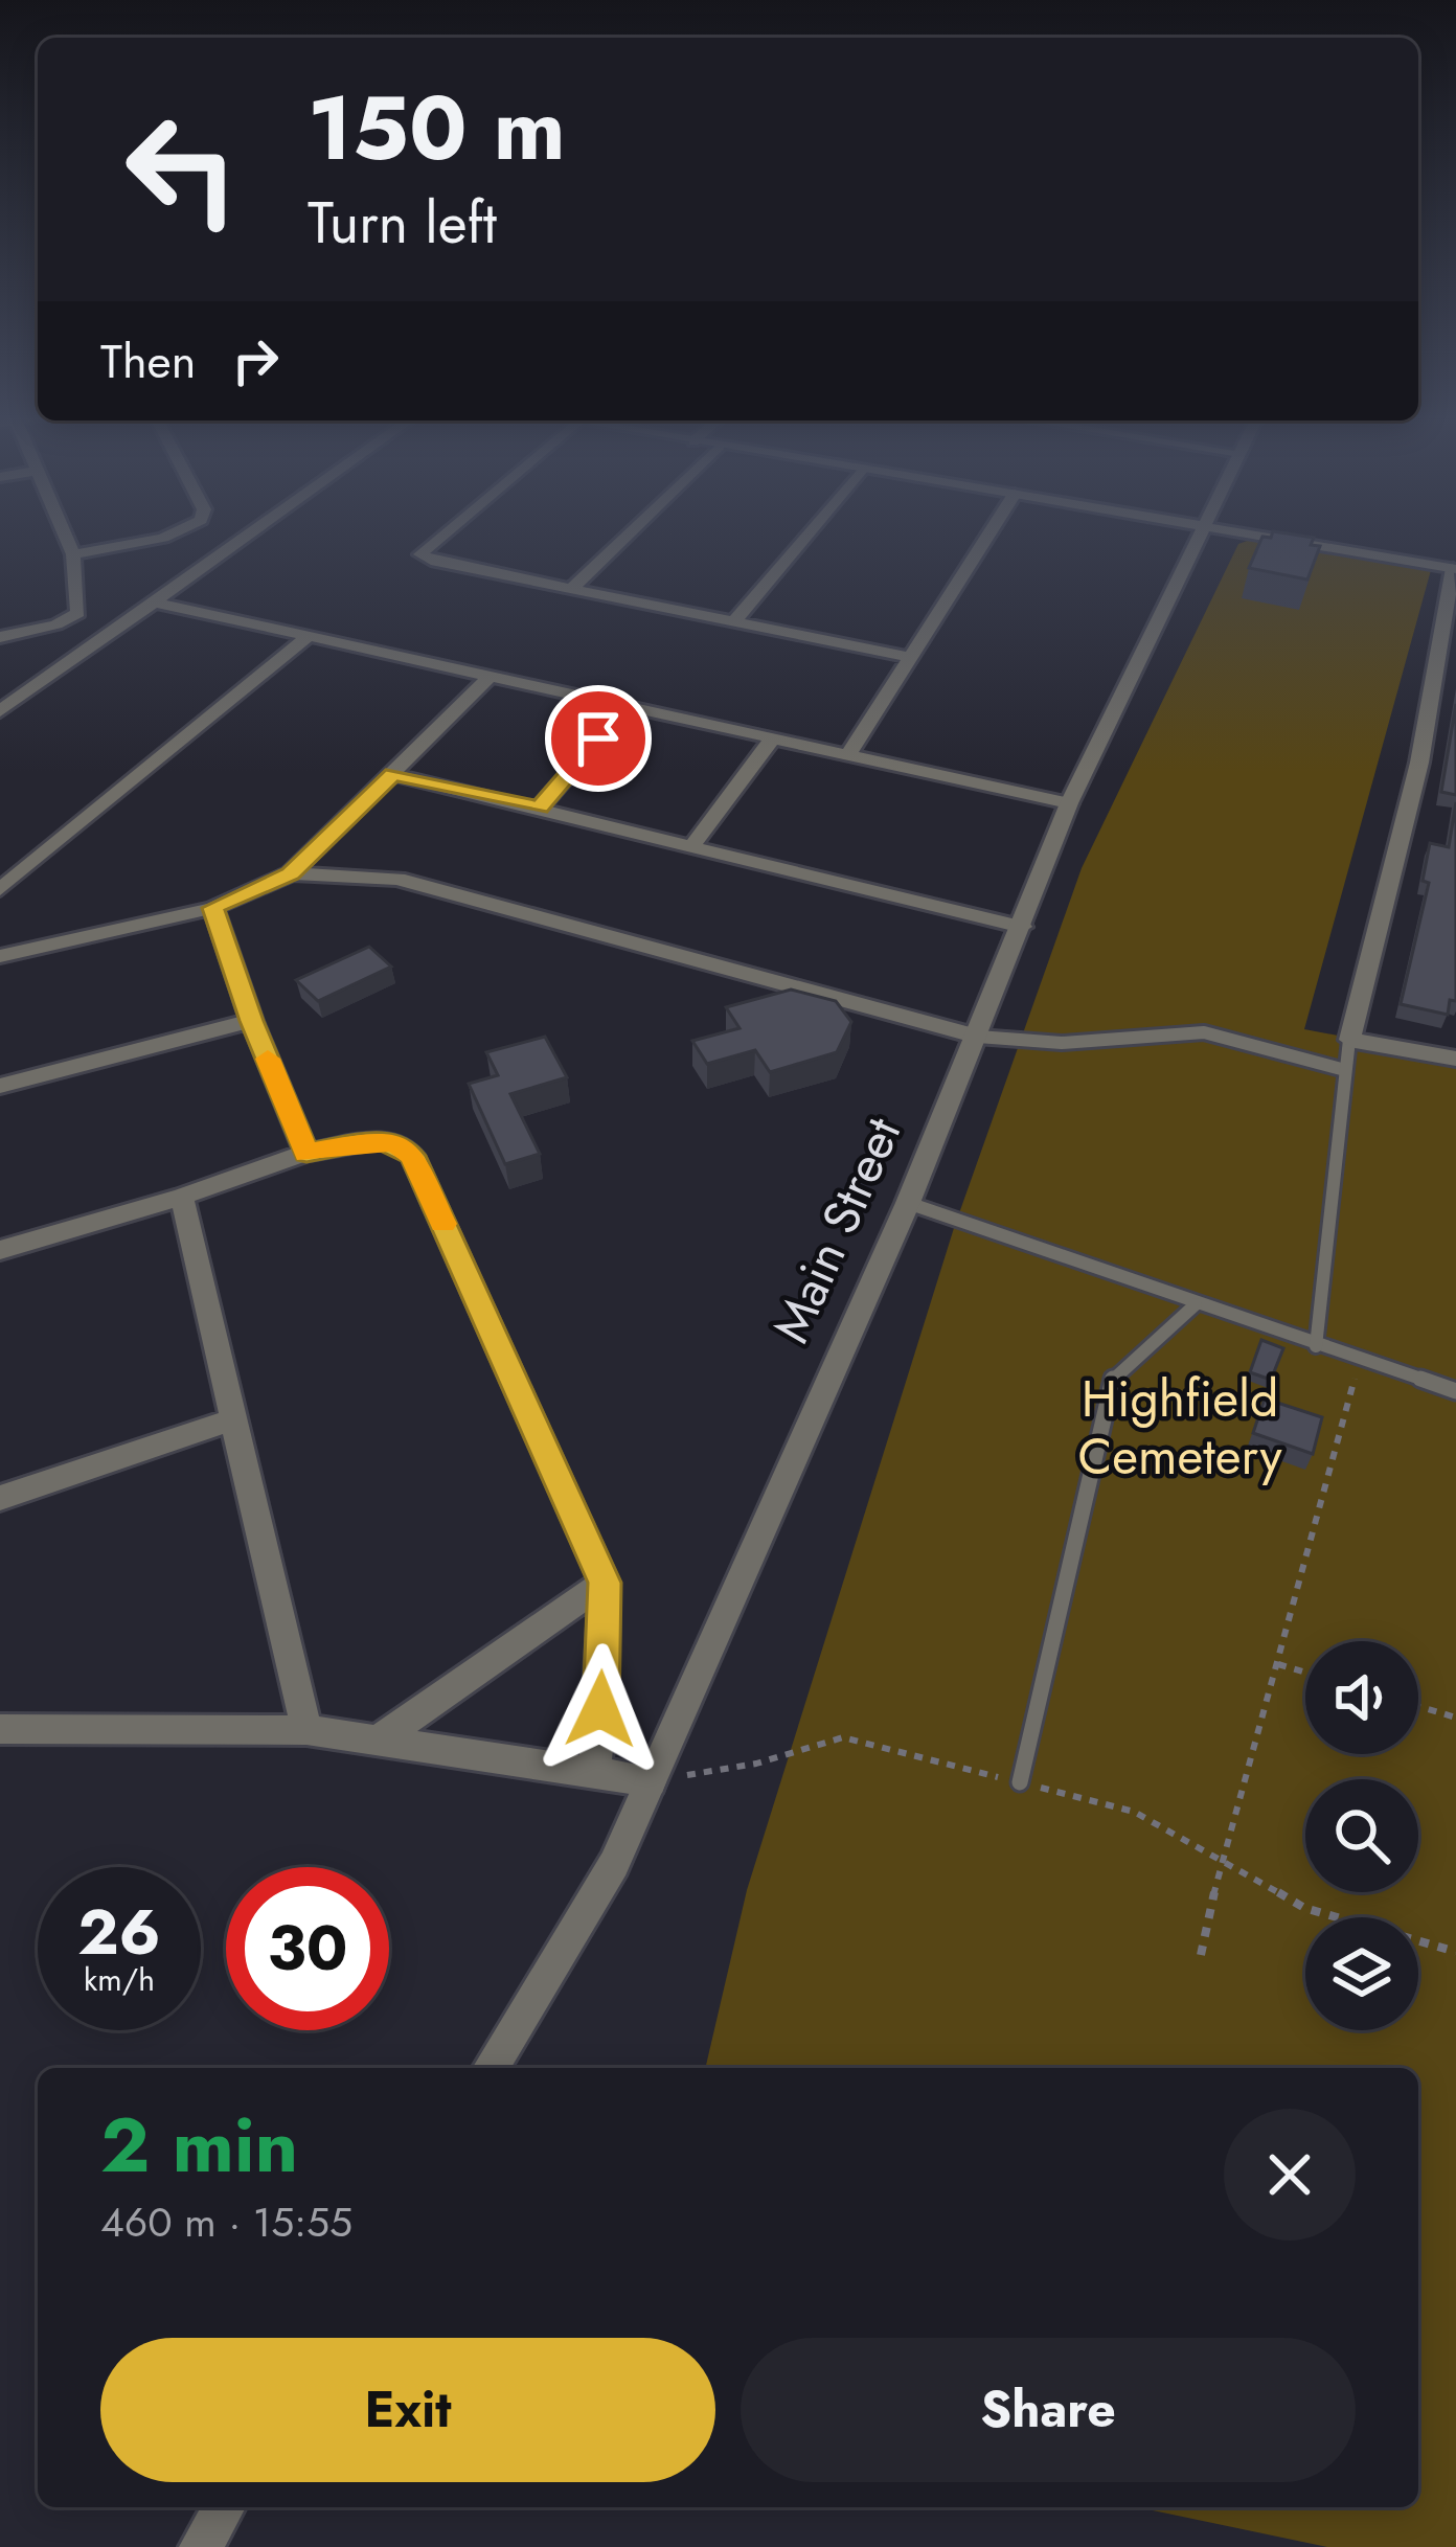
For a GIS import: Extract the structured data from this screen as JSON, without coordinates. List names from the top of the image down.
{
  "streets": {
    "street": ["Main Street"]
  },
  "parks": ["Highfield Cemetery"],
  "page": {
    "turn": ["150 m", "Turn left"],
    "then": "Then",
    "speed": "26 km/h",
    "limit": "30",
    "heading": ["2 min", "460 m · 15:55"],
    "buttons": ["Exit", "Share"]
  }
}
